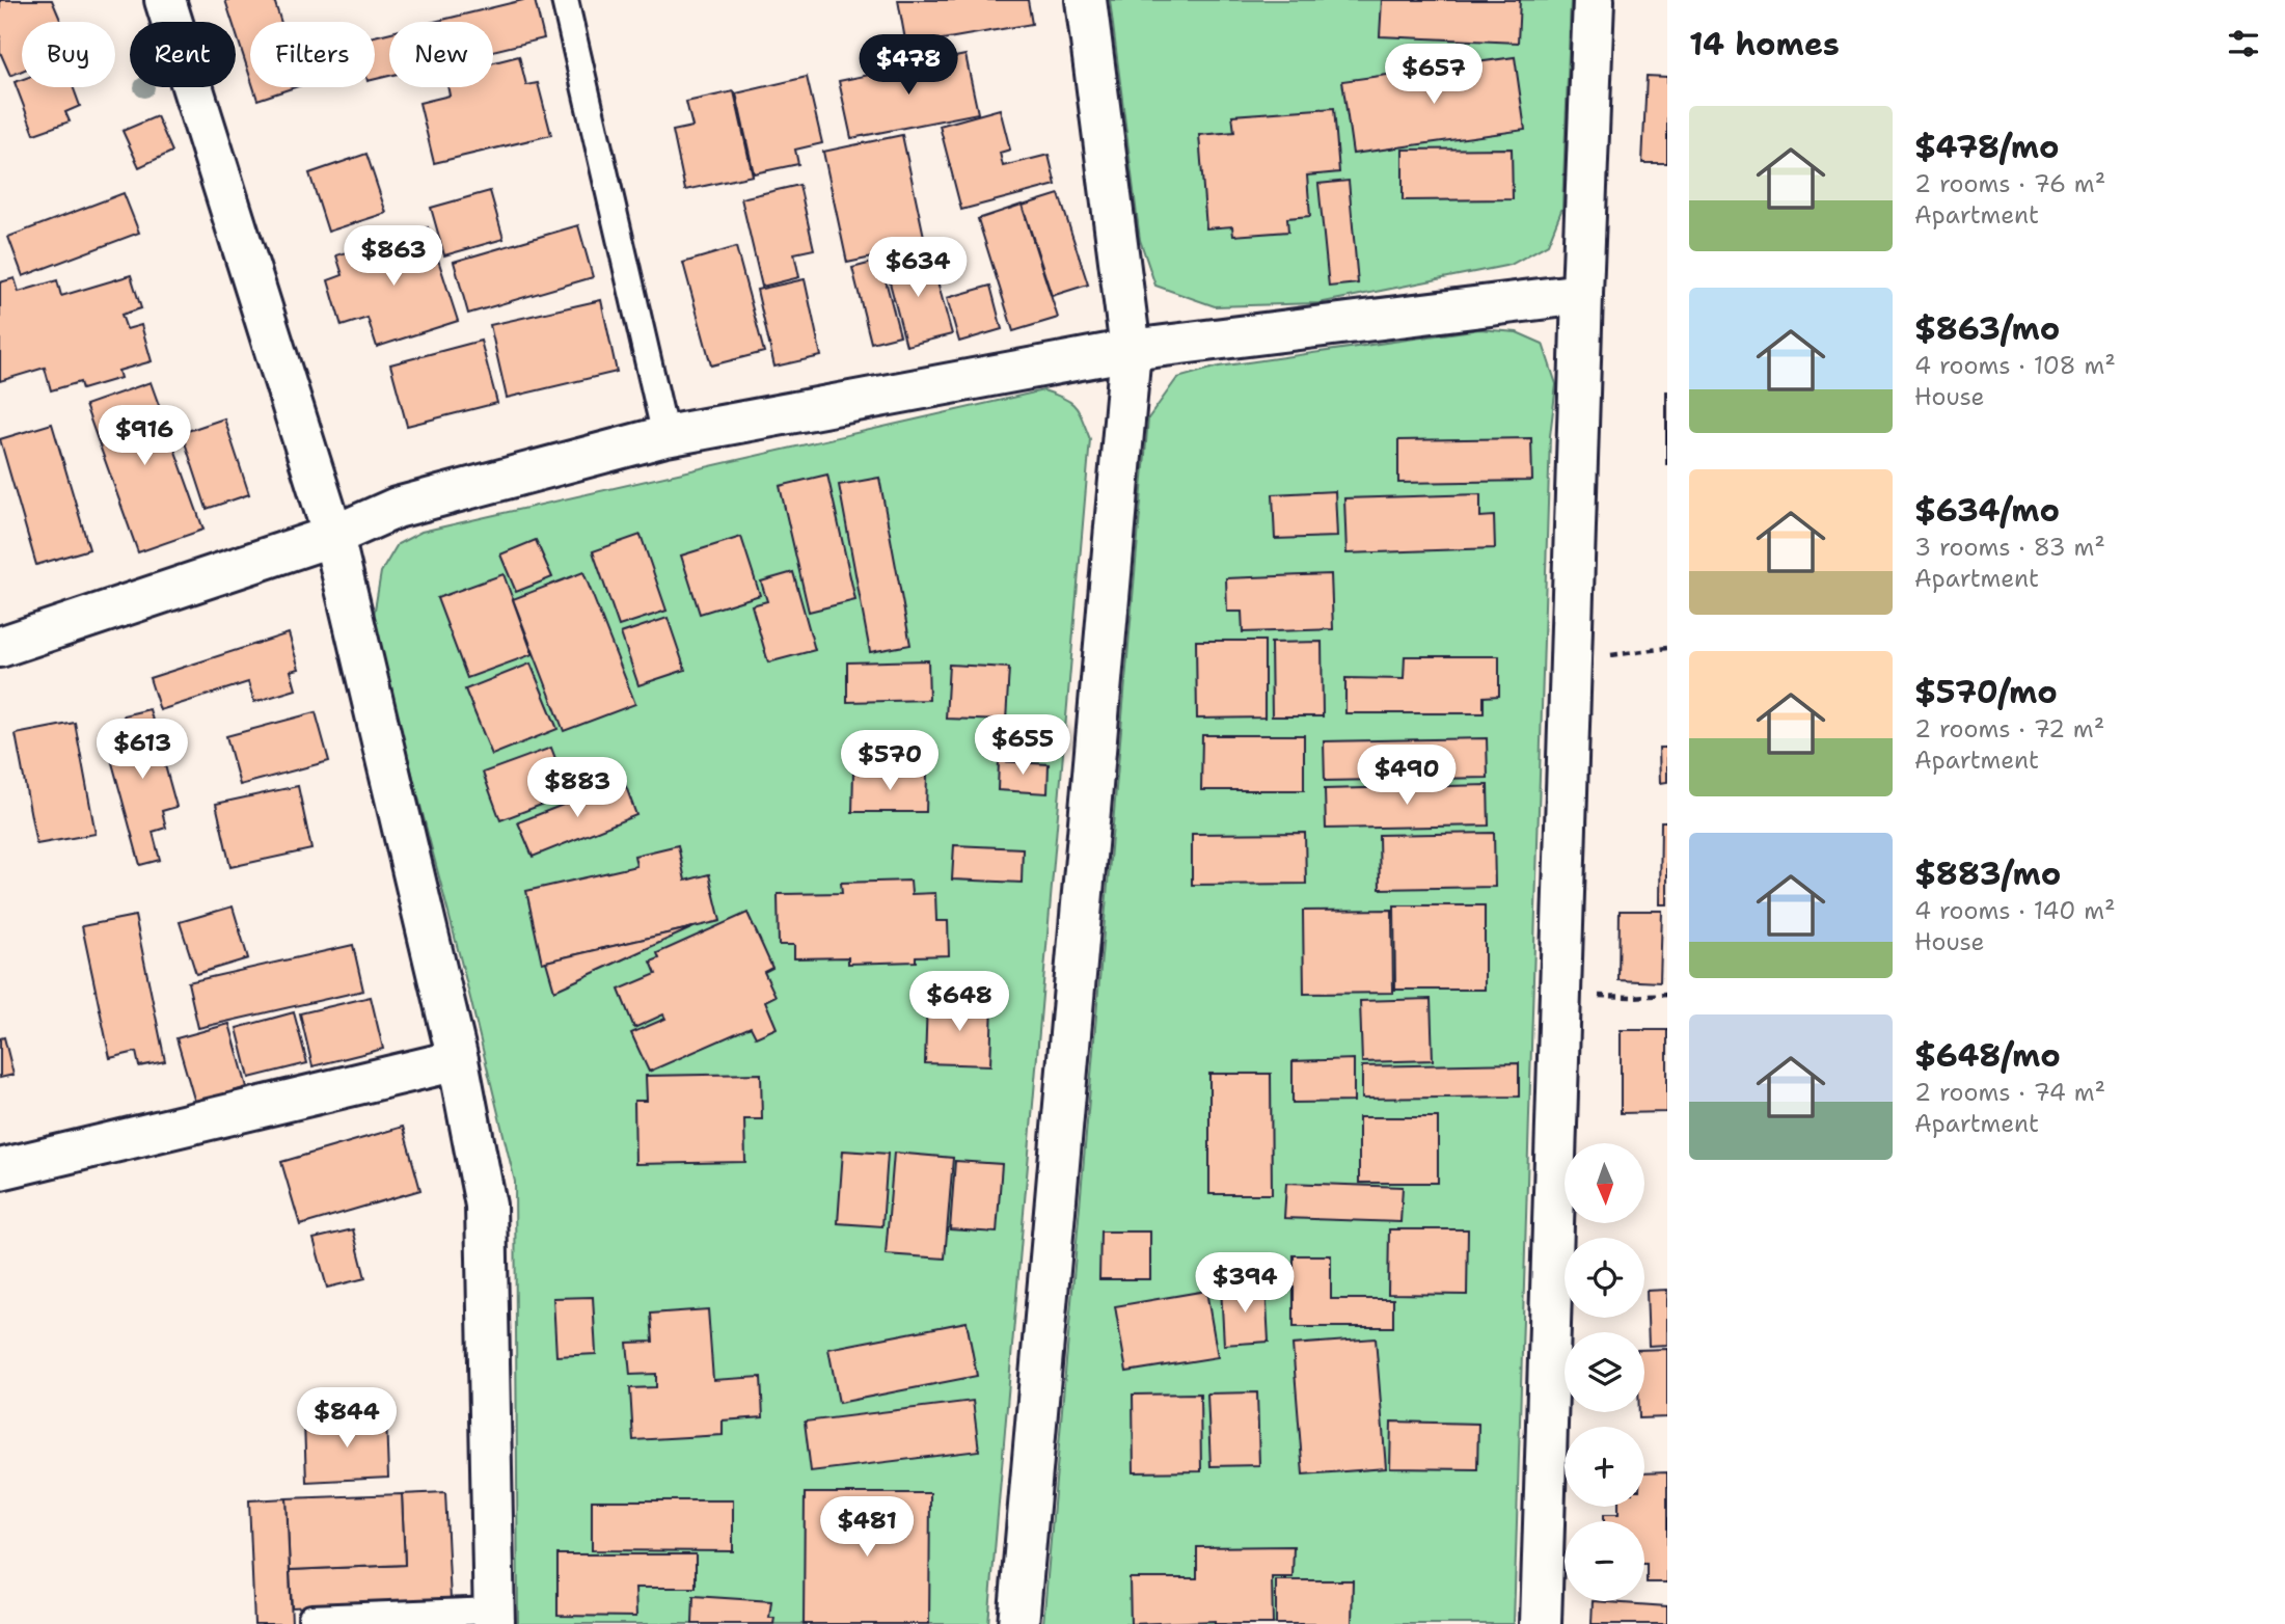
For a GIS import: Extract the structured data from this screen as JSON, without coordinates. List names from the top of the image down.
{
  "north": "bottom",
  "page": {
    "heading": "14 homes",
    "chip": [
      "Buy",
      "Rent",
      "Filters",
      "New"
    ],
    "price": [
      "$478",
      "$657",
      "$863",
      "$634",
      "$916",
      "$655",
      "$613",
      "$570",
      "$490",
      "$883",
      "$648",
      "$394",
      "$844",
      "$481"
    ],
    "list": [
      {
        "name": "$478/mo",
        "note": "2 rooms · 76 m² · Apartment"
      },
      {
        "name": "$863/mo",
        "note": "4 rooms · 108 m² · House"
      },
      {
        "name": "$634/mo",
        "note": "3 rooms · 83 m² · Apartment"
      },
      {
        "name": "$570/mo",
        "note": "2 rooms · 72 m² · Apartment"
      },
      {
        "name": "$883/mo",
        "note": "4 rooms · 140 m² · House"
      },
      {
        "name": "$648/mo",
        "note": "2 rooms · 74 m² · Apartment"
      }
    ],
    "map_buttons": ["+", "−"]
  }
}
